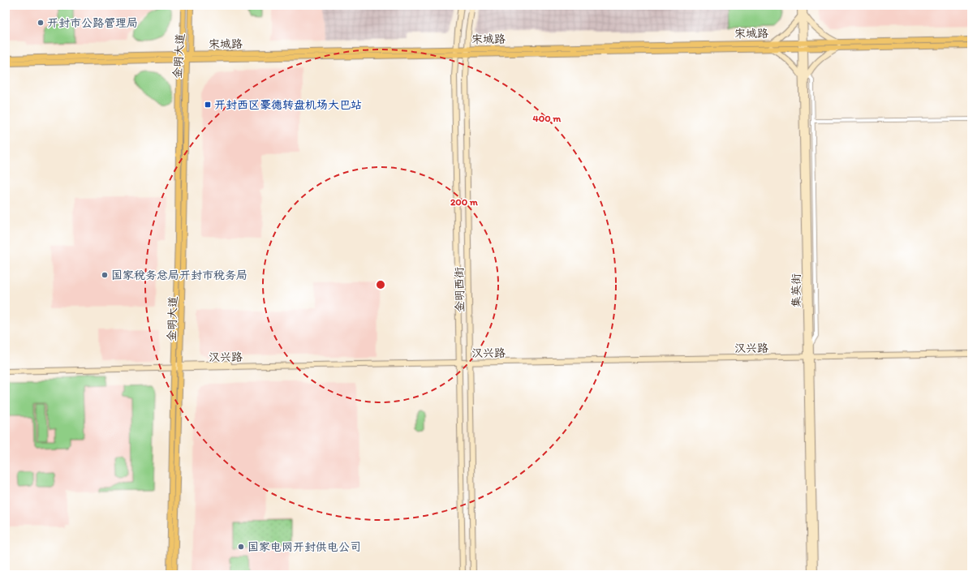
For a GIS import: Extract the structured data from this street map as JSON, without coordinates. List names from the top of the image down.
{
  "streets": {
    "main road": ["宋城路", "金明大道"],
    "street": ["金明西街", "集英街", "汉兴路"]
  },
  "crossings": [
    ["宋城路", "金明大道"],
    ["宋城路", "金明西街"],
    ["宋城路", "集英街"],
    ["金明大道", "汉兴路"],
    ["金明西街", "汉兴路"],
    ["集英街", "汉兴路"]
  ],
  "places": {
    "other": ["开封市公路管理局", "国家税务总局开封市税务局", "国家电网开封供电公司"],
    "transit": ["开封西区豪德转盘机场大巴站"]
  },
  "rings": ["400 m", "200 m"]
}
